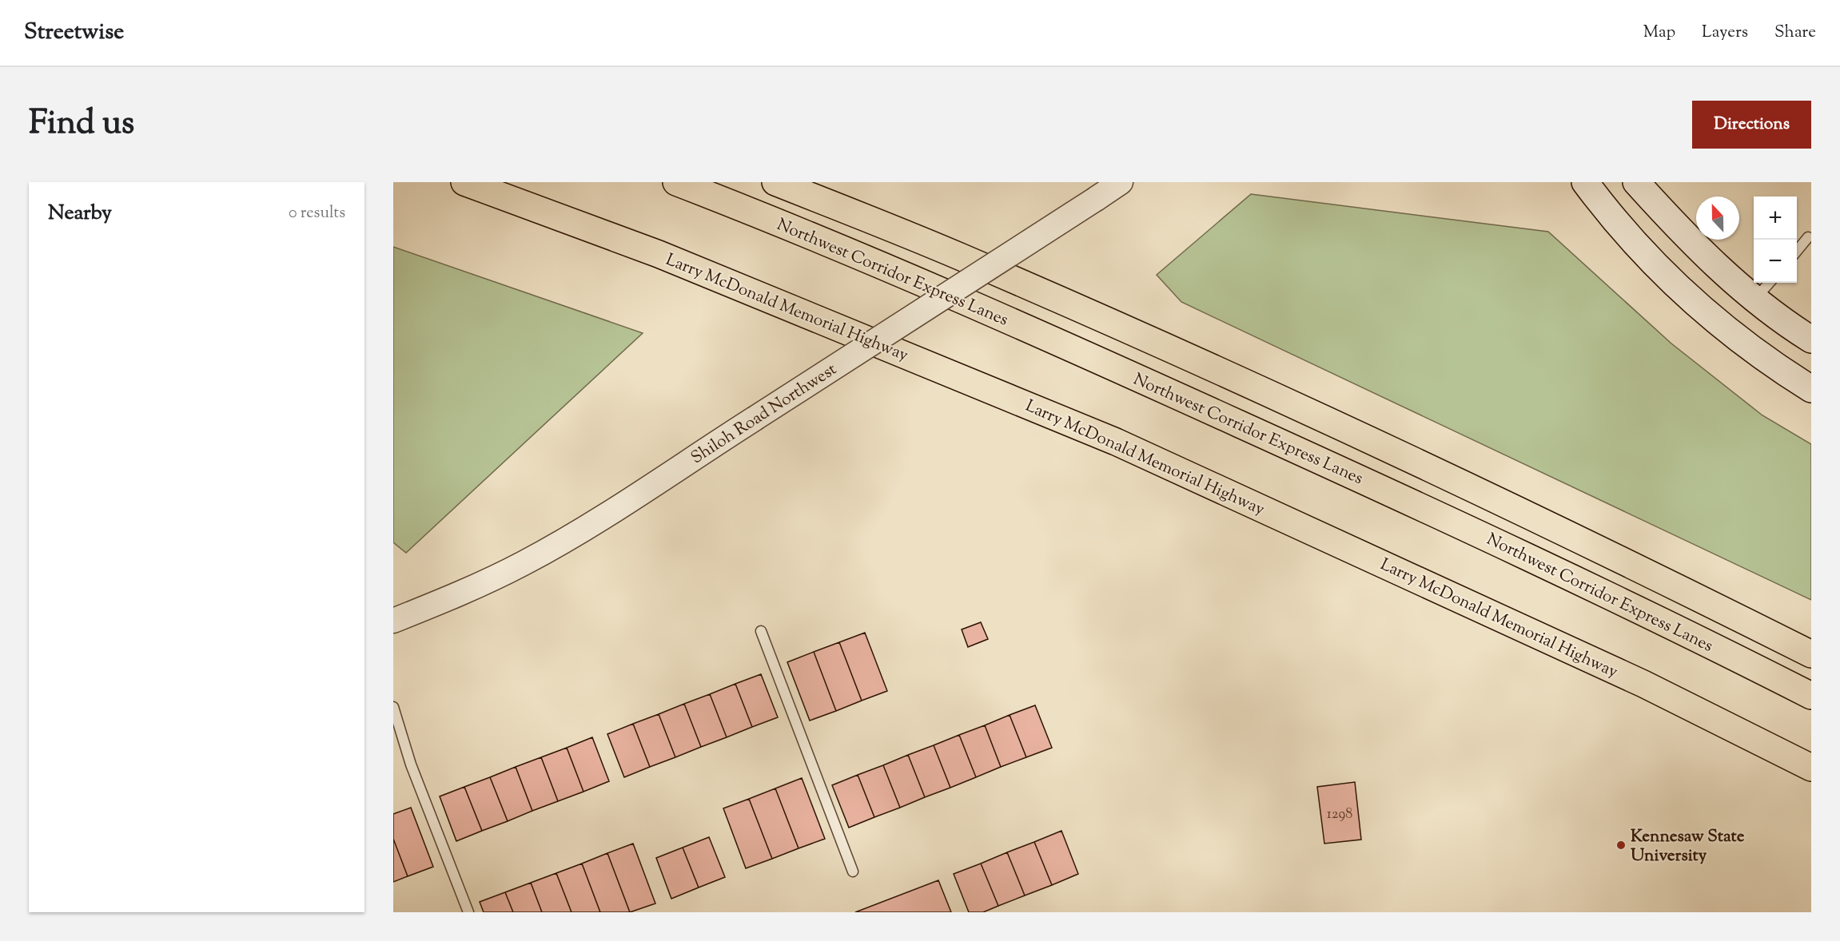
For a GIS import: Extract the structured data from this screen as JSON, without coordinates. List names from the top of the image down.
{
  "streets": {
    "highway": ["Northwest Corridor Express Lanes", "Larry McDonald Memorial Highway"],
    "street": ["Shiloh Road Northwest"]
  },
  "places": ["Kennesaw State University"],
  "house_numbers": ["1298"],
  "north": "top",
  "page": {
    "header": "Streetwise",
    "nav": ["Map", "Layers", "Share"],
    "title": "Find us",
    "buttons": "Directions",
    "heading": ["Nearby", "0 results"],
    "map_buttons": ["+", "−"]
  }
}
